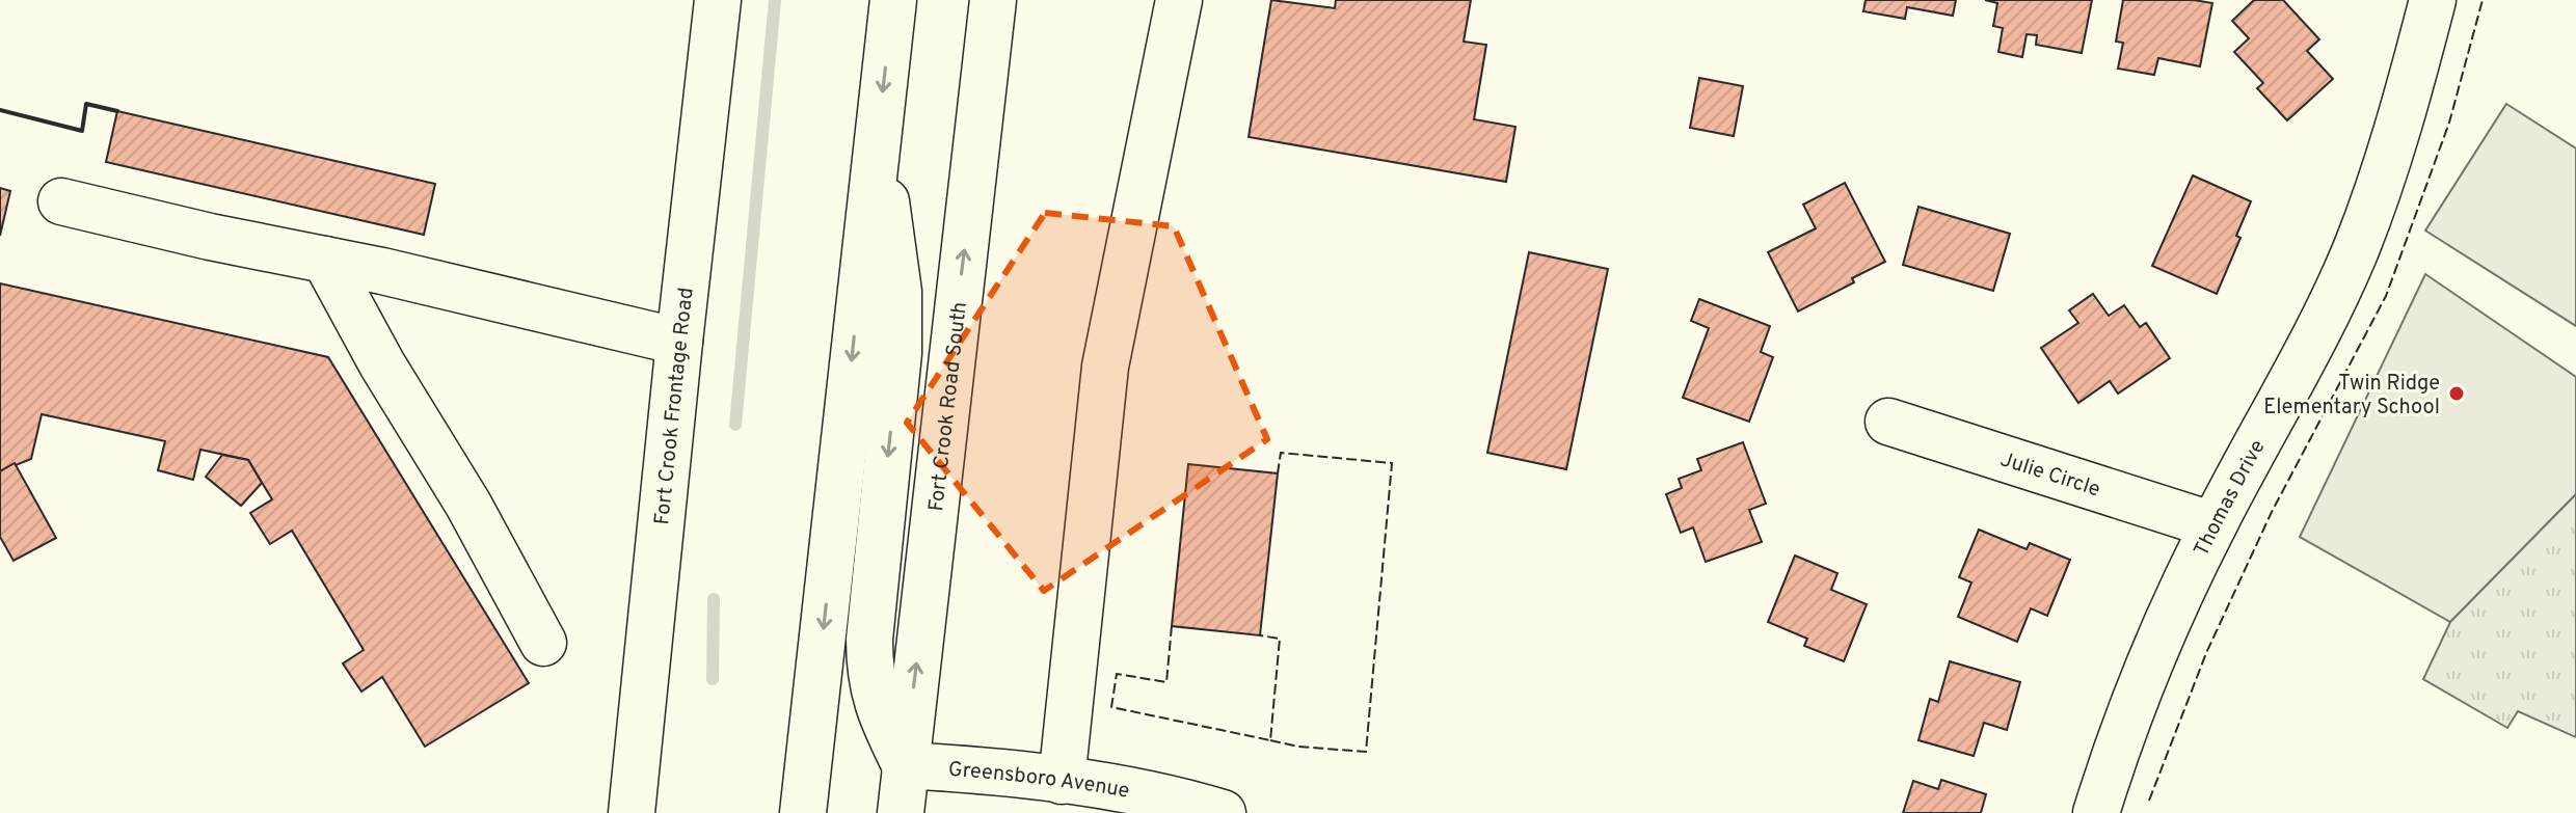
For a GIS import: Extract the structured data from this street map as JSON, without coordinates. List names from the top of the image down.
{
  "streets": {
    "street": [
      "Fort Crook Frontage Road",
      "Fort Crook Road South",
      "Julie Circle",
      "Thomas Drive",
      "Greensboro Avenue"
    ]
  },
  "crossings": [
    ["Fort Crook Road South", "Greensboro Avenue"],
    ["Julie Circle", "Thomas Drive"]
  ],
  "places": ["Twin Ridge Elementary School"]
}
